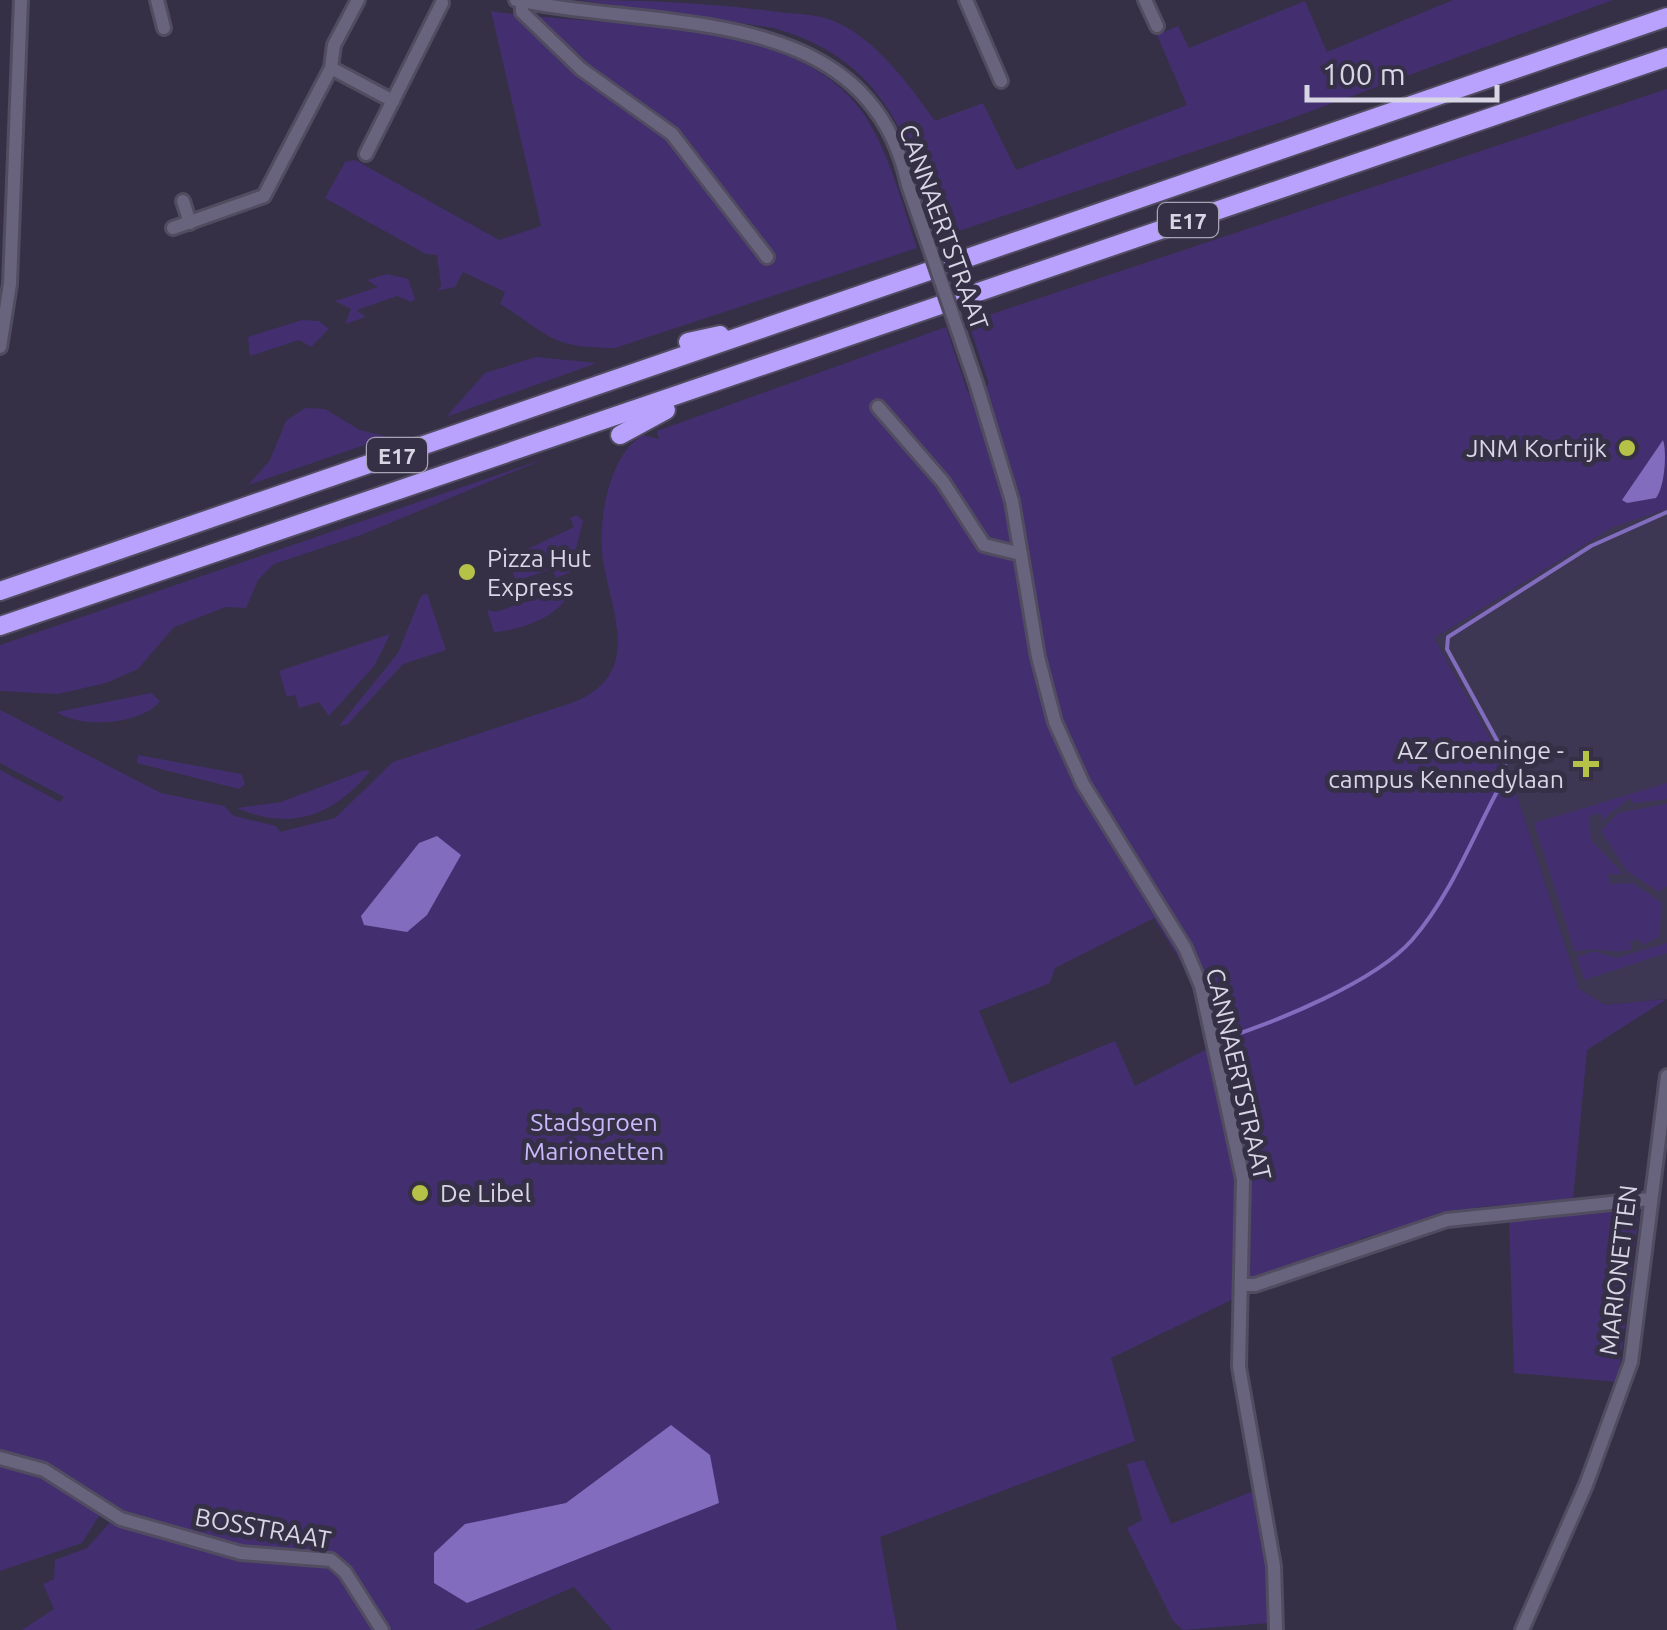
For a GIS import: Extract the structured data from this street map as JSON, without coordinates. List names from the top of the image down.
{
  "streets": {
    "highway": ["E17"],
    "street": ["CANNAERTSTRAAT", "MARIONETTEN", "BOSSTRAAT"]
  },
  "parks": ["Stadsgroen Marionetten"],
  "places": {
    "other": ["JNM Kortrijk", "Pizza Hut Express", "De Libel"],
    "health": ["AZ Groeninge - campus Kennedylaan"]
  },
  "scale_bar": "100 m"
}
